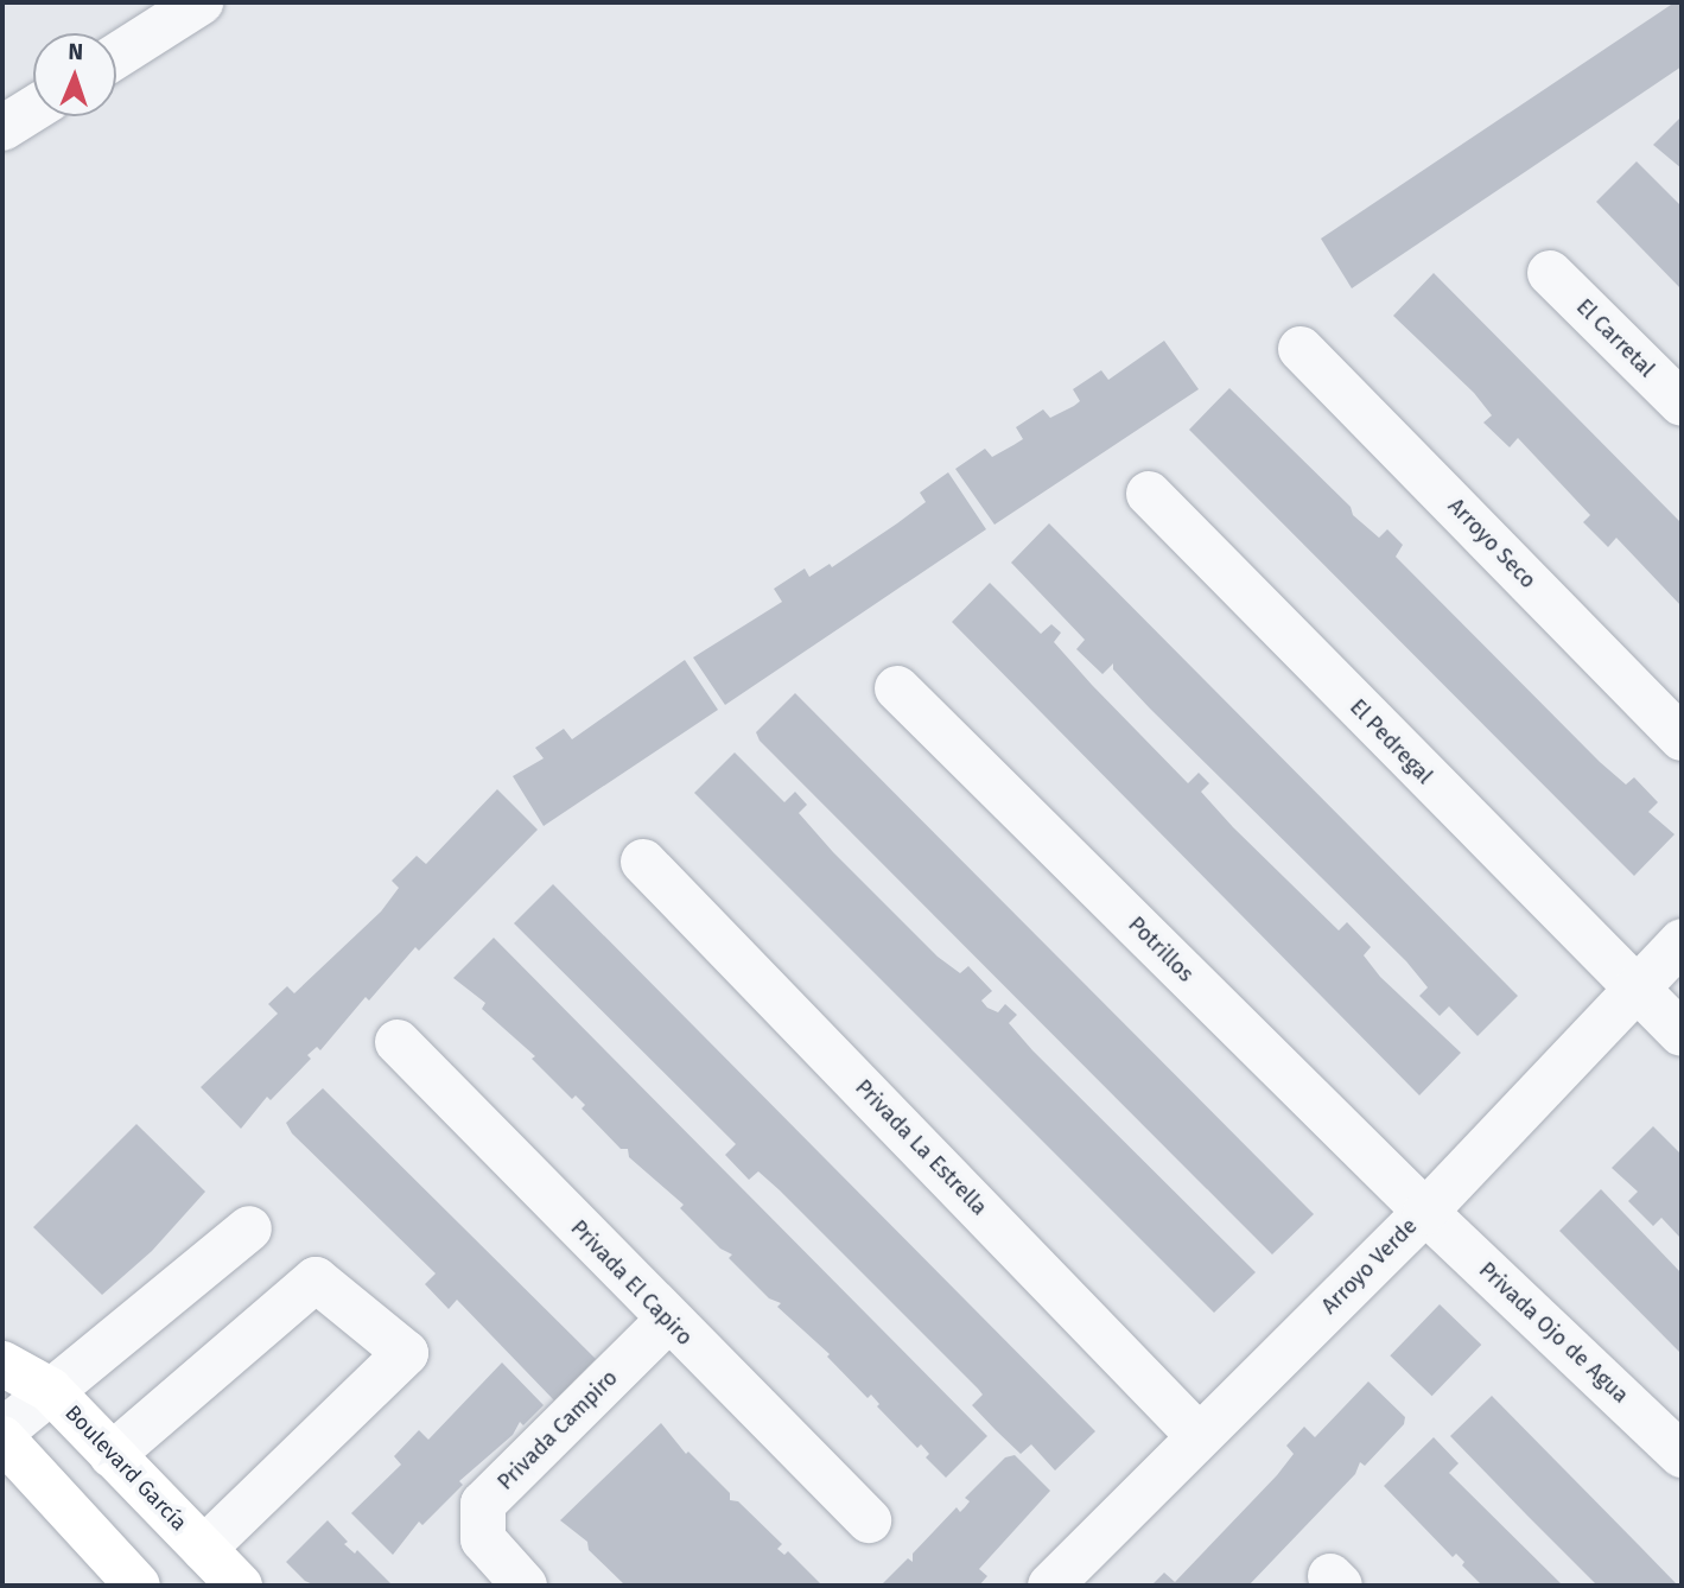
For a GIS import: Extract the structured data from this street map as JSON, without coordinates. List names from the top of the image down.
{
  "streets": {
    "main road": ["Boulevard García"],
    "street": [
      "El Carretal",
      "Arroyo Seco",
      "El Pedregal",
      "Potrillos",
      "Privada La Estrella",
      "Arroyo Verde",
      "Privada El Capiro",
      "Privada Ojo de Agua",
      "Privada Campiro"
    ]
  },
  "crossings": [
    ["El Pedregal", "Arroyo Verde"],
    ["Potrillos", "Arroyo Verde"],
    ["Potrillos", "Privada Ojo de Agua"],
    ["Privada La Estrella", "Arroyo Verde"],
    ["Arroyo Verde", "Privada Ojo de Agua"],
    ["Privada El Capiro", "Privada Campiro"]
  ],
  "north": "top"
}
